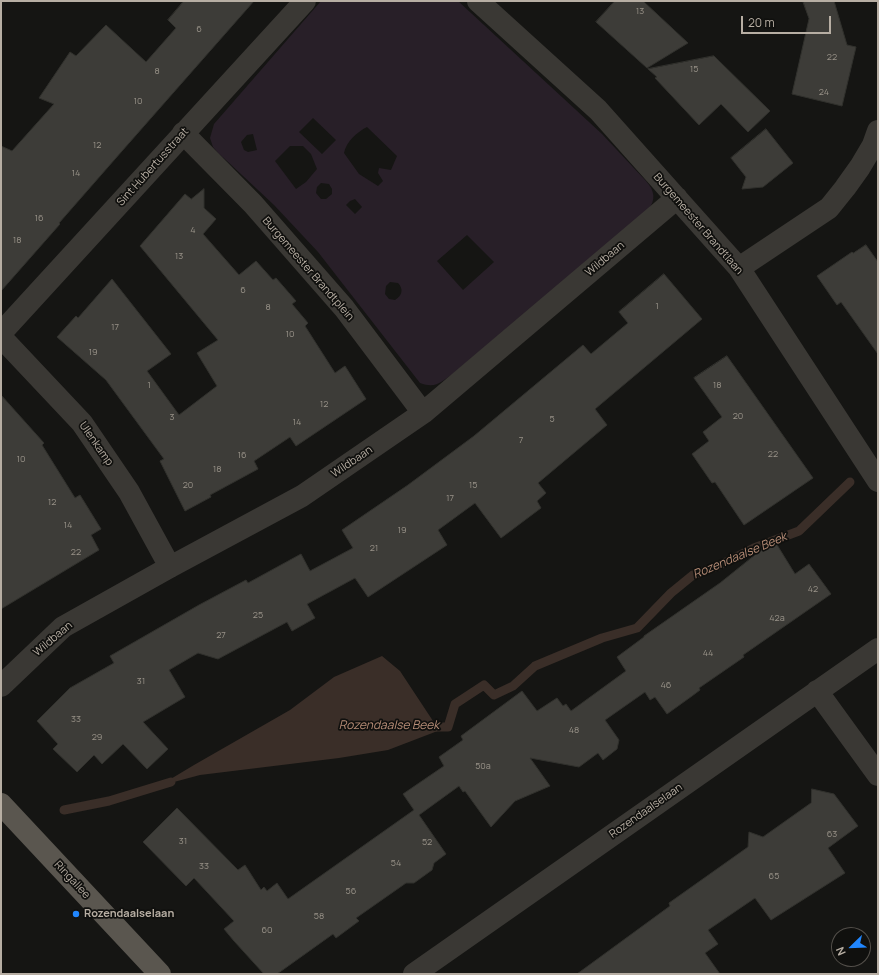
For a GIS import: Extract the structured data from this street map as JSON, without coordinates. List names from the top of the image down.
{
  "streets": {
    "main road": ["Ringallee"],
    "street": [
      "Sint Hubertusstraat",
      "Burgemeester Brandtlaan",
      "Wildbaan",
      "Burgemeester Brandtplein",
      "Ulenkamp",
      "Rozendaalselaan"
    ]
  },
  "crossings": [
    ["Sint Hubertusstraat", "Burgemeester Brandtplein"],
    ["Burgemeester Brandtlaan", "Wildbaan"],
    ["Wildbaan", "Burgemeester Brandtplein"],
    ["Wildbaan", "Ulenkamp"]
  ],
  "water": ["Rozendaalse Beek"],
  "places": ["Rozendaalselaan"],
  "house_numbers": [
    "13",
    "6",
    "22",
    "15",
    "8",
    "24",
    "10",
    "12",
    "14",
    "16",
    "4",
    "18",
    "13",
    "6",
    "1",
    "8",
    "17",
    "10",
    "19",
    "1",
    "18",
    "12",
    "20",
    "3",
    "5",
    "14",
    "7",
    "22",
    "16",
    "10",
    "18",
    "20",
    "15",
    "17",
    "12",
    "14",
    "19",
    "21",
    "22",
    "42",
    "25",
    "42a",
    "27",
    "44",
    "31",
    "46",
    "33",
    "48",
    "29",
    "50a",
    "63",
    "31",
    "52",
    "54",
    "33",
    "65",
    "56",
    "58",
    "60"
  ],
  "scale_bar": "20 m",
  "north": "bottom left"
}
